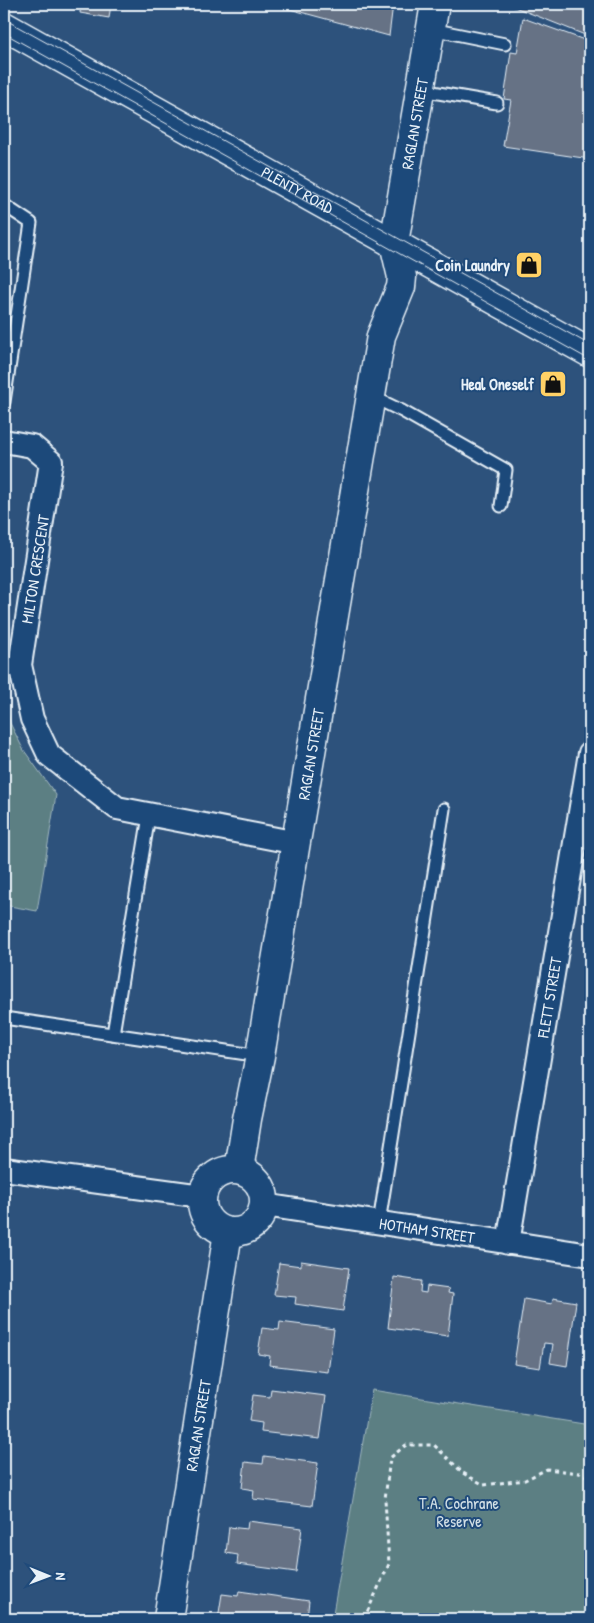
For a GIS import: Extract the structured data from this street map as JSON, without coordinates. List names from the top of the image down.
{
  "streets": {
    "street": [
      "RAGLAN STREET",
      "PLENTY ROAD",
      "MILTON CRESCENT",
      "FLETT STREET",
      "HOTHAM STREET"
    ]
  },
  "crossings": [
    ["RAGLAN STREET", "PLENTY ROAD"],
    ["RAGLAN STREET", "MILTON CRESCENT"],
    ["RAGLAN STREET", "HOTHAM STREET"],
    ["FLETT STREET", "HOTHAM STREET"]
  ],
  "parks": ["T.A. Cochrane Reserve"],
  "places": {
    "shop": ["Coin Laundry", "Heal Oneself"]
  },
  "north": "right"
}
